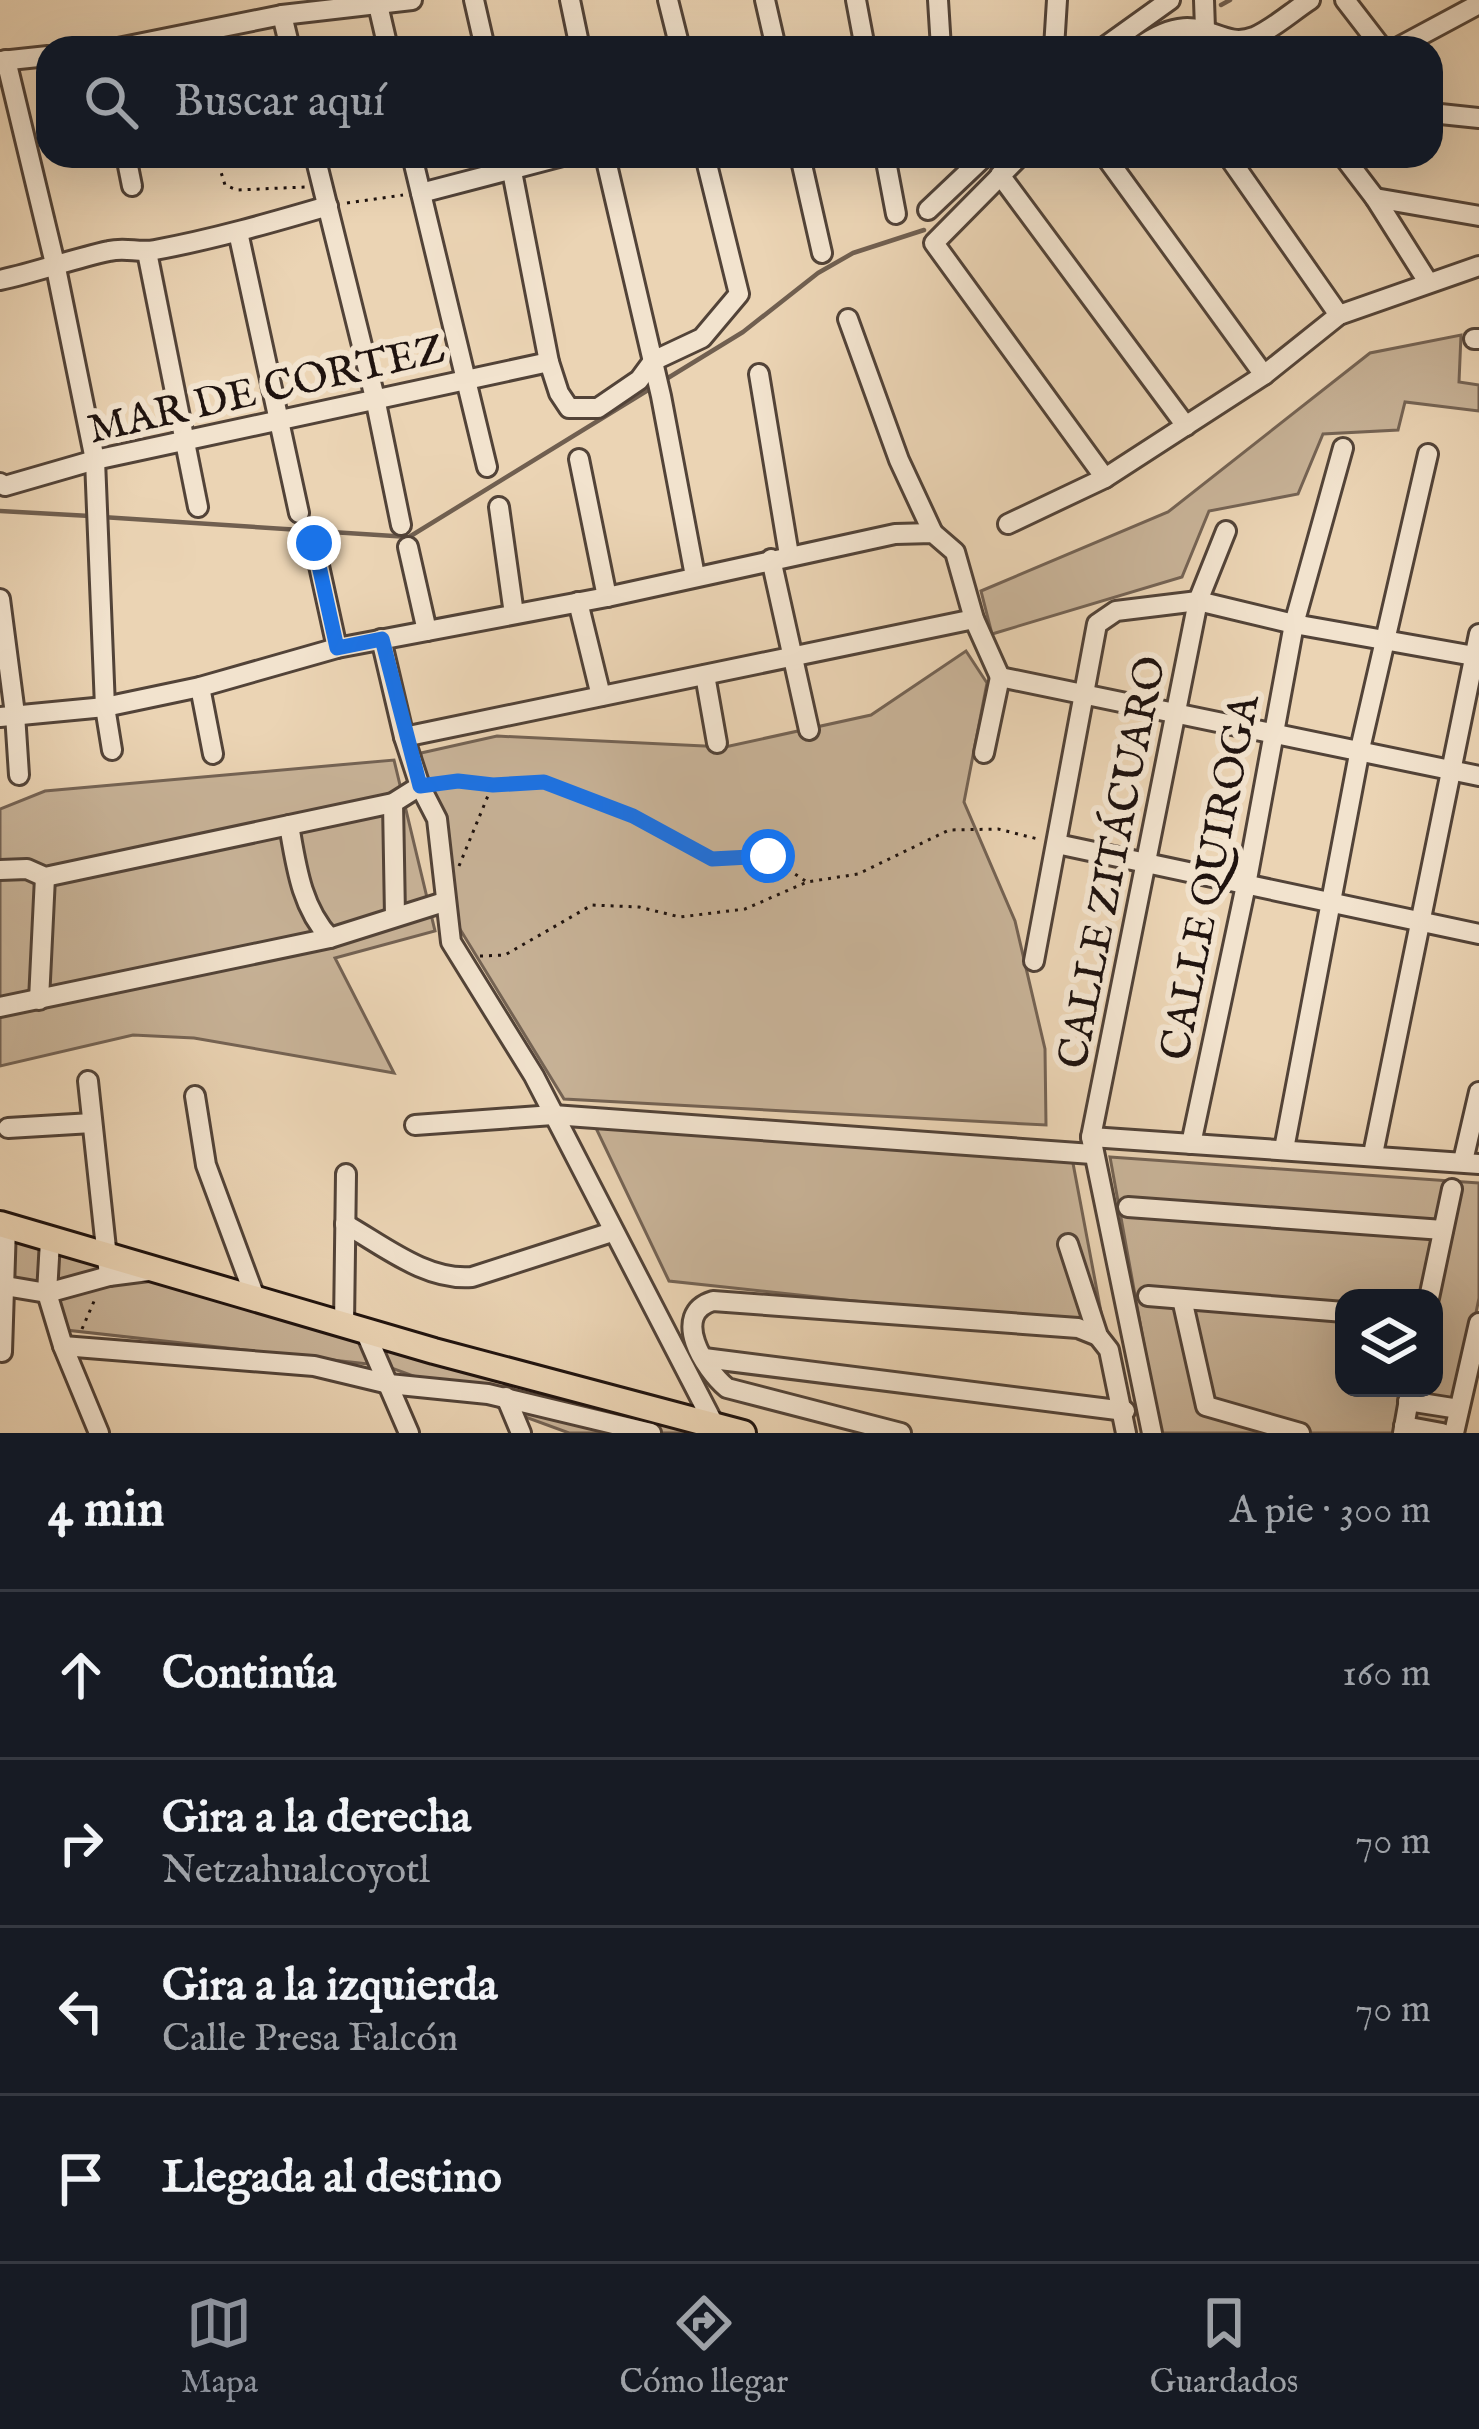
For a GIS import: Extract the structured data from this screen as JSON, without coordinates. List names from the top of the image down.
{
  "streets": {
    "street": ["MAR DE CORTEZ", "CALLE ZITÁCUARO", "CALLE QUIROGA"]
  },
  "page": {
    "search": "Buscar aquí",
    "heading": ["4 min", "A pie · 300 m"],
    "list": [
      ["Continúa", "160 m"],
      ["Gira a la derecha", "Netzahualcoyotl", "70 m"],
      ["Gira a la izquierda", "Calle Presa Falcón", "70 m"],
      "Llegada al destino"
    ],
    "nav": ["Mapa", "Cómo llegar", "Guardados"]
  }
}
